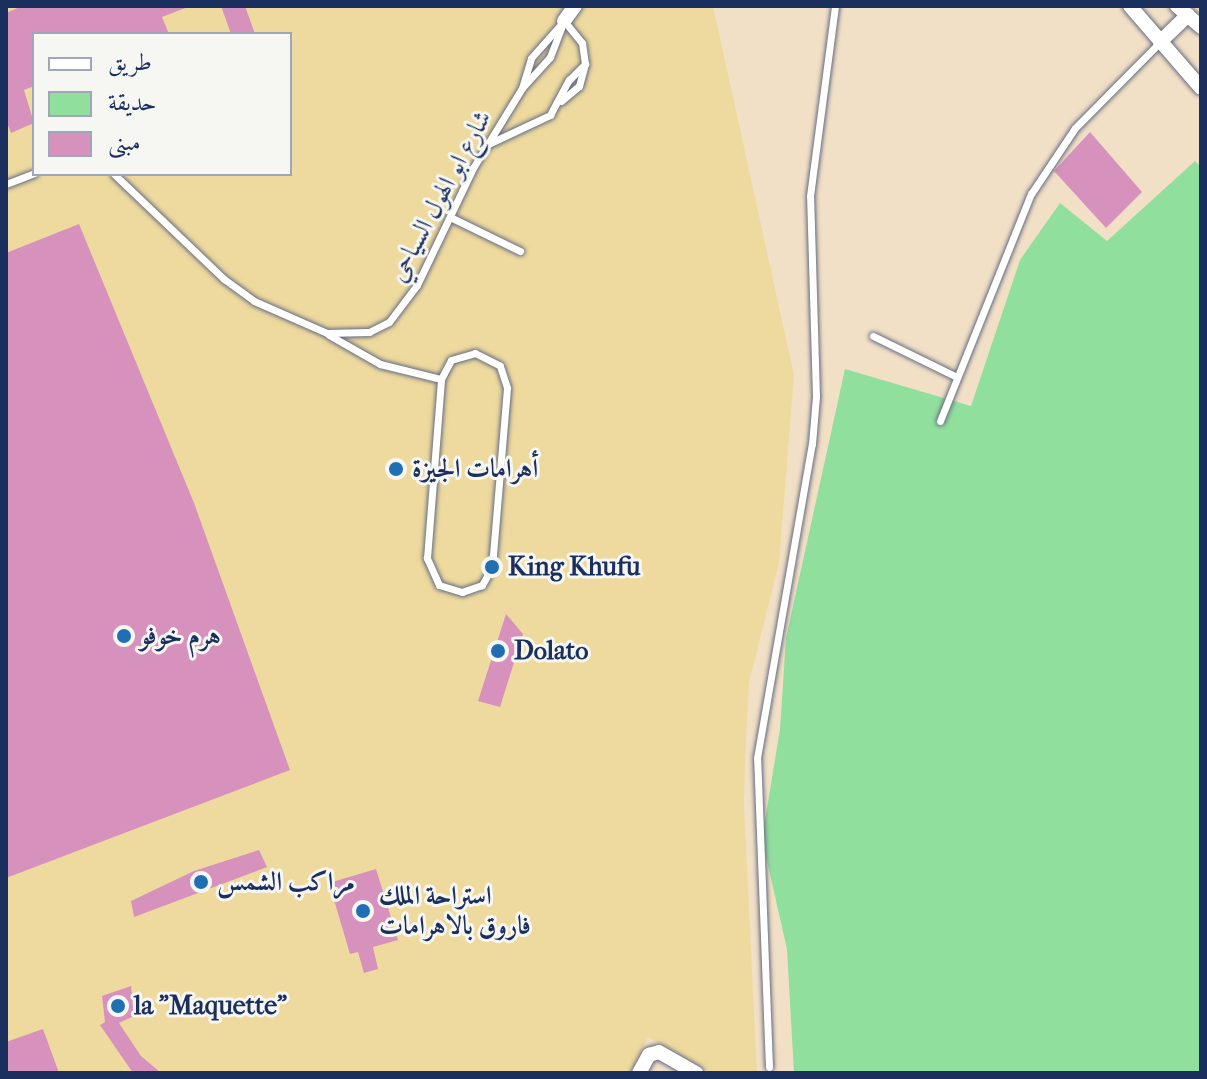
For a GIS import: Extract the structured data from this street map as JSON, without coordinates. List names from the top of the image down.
{
  "streets": {
    "lane": ["شارع ابو الهول السياحي"]
  },
  "places": [
    "أهرامات الجيزة",
    "King Khufu",
    "هرم خوفو",
    "Dolato",
    "مراكب الشمس",
    "استراحة الملك فاروق بالاهرامات",
    "la \"Maquette\""
  ],
  "legend": ["طريق", "حديقة", "مبنى"]
}
